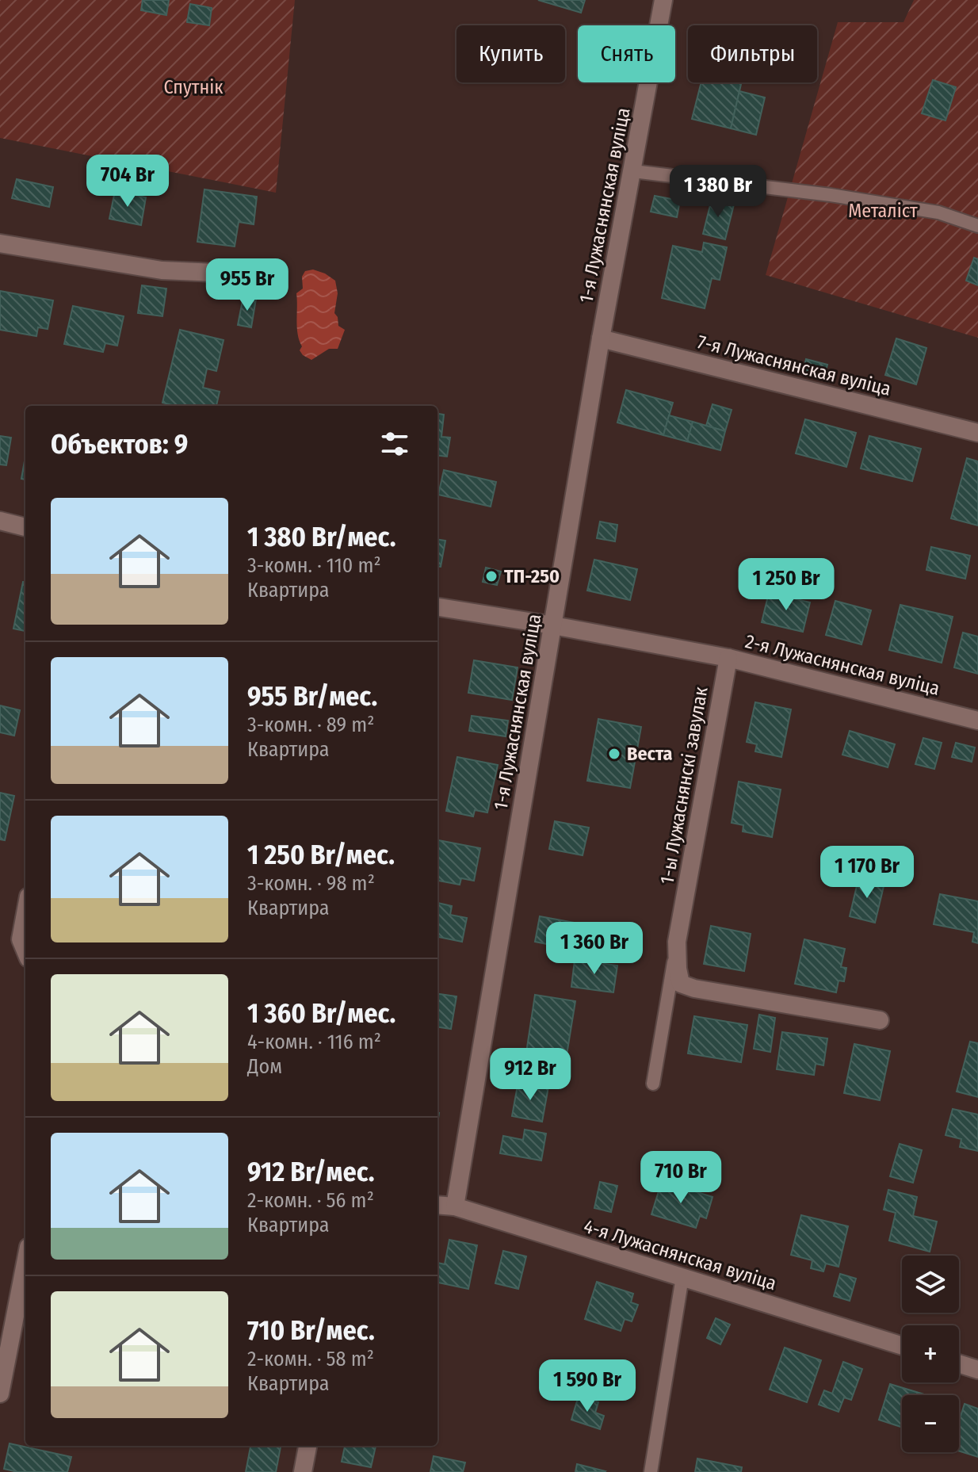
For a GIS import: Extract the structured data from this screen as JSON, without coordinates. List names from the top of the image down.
{
  "streets": {
    "street": [
      "1-я Лужаснянская вуліца",
      "7-я Лужаснянская вуліца",
      "2-я Лужаснянская вуліца",
      "1-ы Лужаснянскі завулак",
      "4-я Лужаснянская вуліца"
    ]
  },
  "crossings": [
    ["1-я Лужаснянская вуліца", "7-я Лужаснянская вуліца"],
    ["1-я Лужаснянская вуліца", "2-я Лужаснянская вуліца"],
    ["1-я Лужаснянская вуліца", "4-я Лужаснянская вуліца"],
    ["2-я Лужаснянская вуліца", "1-ы Лужаснянскі завулак"]
  ],
  "parks": ["Спутнік", "Металіст"],
  "places": ["ТП-250", "Веста"],
  "page": {
    "chip": ["Купить", "Снять", "Фильтры"],
    "price": [
      "704 Br",
      "1 380 Br",
      "955 Br",
      "1 250 Br",
      "1 170 Br",
      "1 360 Br",
      "912 Br",
      "710 Br",
      "1 590 Br"
    ],
    "heading": "Объектов: 9",
    "list": [
      {
        "name": "1 380 Br/мес.",
        "note": "3-комн. · 110 m² · Квартира"
      },
      {
        "name": "955 Br/мес.",
        "note": "3-комн. · 89 m² · Квартира"
      },
      {
        "name": "1 250 Br/мес.",
        "note": "3-комн. · 98 m² · Квартира"
      },
      {
        "name": "1 360 Br/мес.",
        "note": "4-комн. · 116 m² · Дом"
      },
      {
        "name": "912 Br/мес.",
        "note": "2-комн. · 56 m² · Квартира"
      },
      {
        "name": "710 Br/мес.",
        "note": "2-комн. · 58 m² · Квартира"
      }
    ],
    "map_buttons": ["+", "−"]
  }
}
